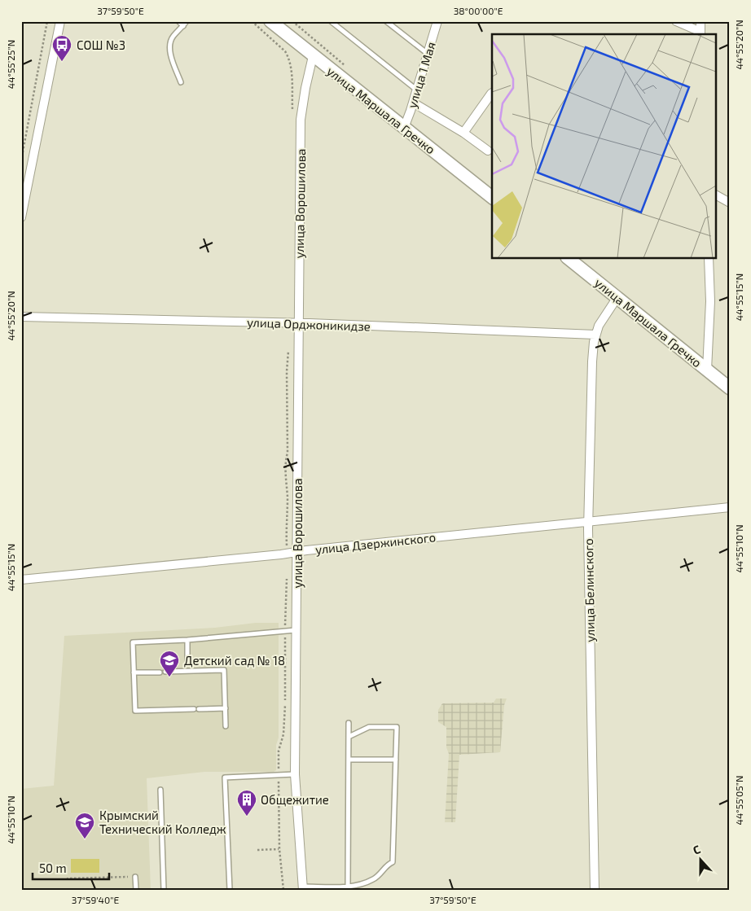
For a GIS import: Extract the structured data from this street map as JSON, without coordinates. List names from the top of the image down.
{
  "streets": {
    "main road": ["улица Маршала Гречко"],
    "street": [
      "улица 1 Мая",
      "улица Ворошилова",
      "улица Орджоникидзе",
      "улица Дзержинского",
      "улица Белинского"
    ]
  },
  "crossings": [
    ["улица 1 Мая", "улица Маршала Гречко"],
    ["улица Маршала Гречко", "улица Ворошилова"],
    ["улица Маршала Гречко", "улица Белинского"],
    ["улица Ворошилова", "улица Орджоникидзе"],
    ["улица Ворошилова", "улица Дзержинского"],
    ["улица Орджоникидзе", "улица Белинского"],
    ["улица Дзержинского", "улица Белинского"]
  ],
  "places": {
    "bus stop": ["СОШ №3"],
    "school or university": ["Детский сад № 18", "Крымский Технический Колледж"],
    "building": ["Общежитие"]
  },
  "scale_bar": "50 m",
  "north": "top",
  "coordinates": [
    "37°59'50\"E",
    "38°00'00\"E",
    "44°55'20\"N",
    "44°55'25\"N",
    "44°55'15\"N",
    "44°55'10\"N",
    "44°55'05\"N",
    "37°59'40\"E"
  ]
}
